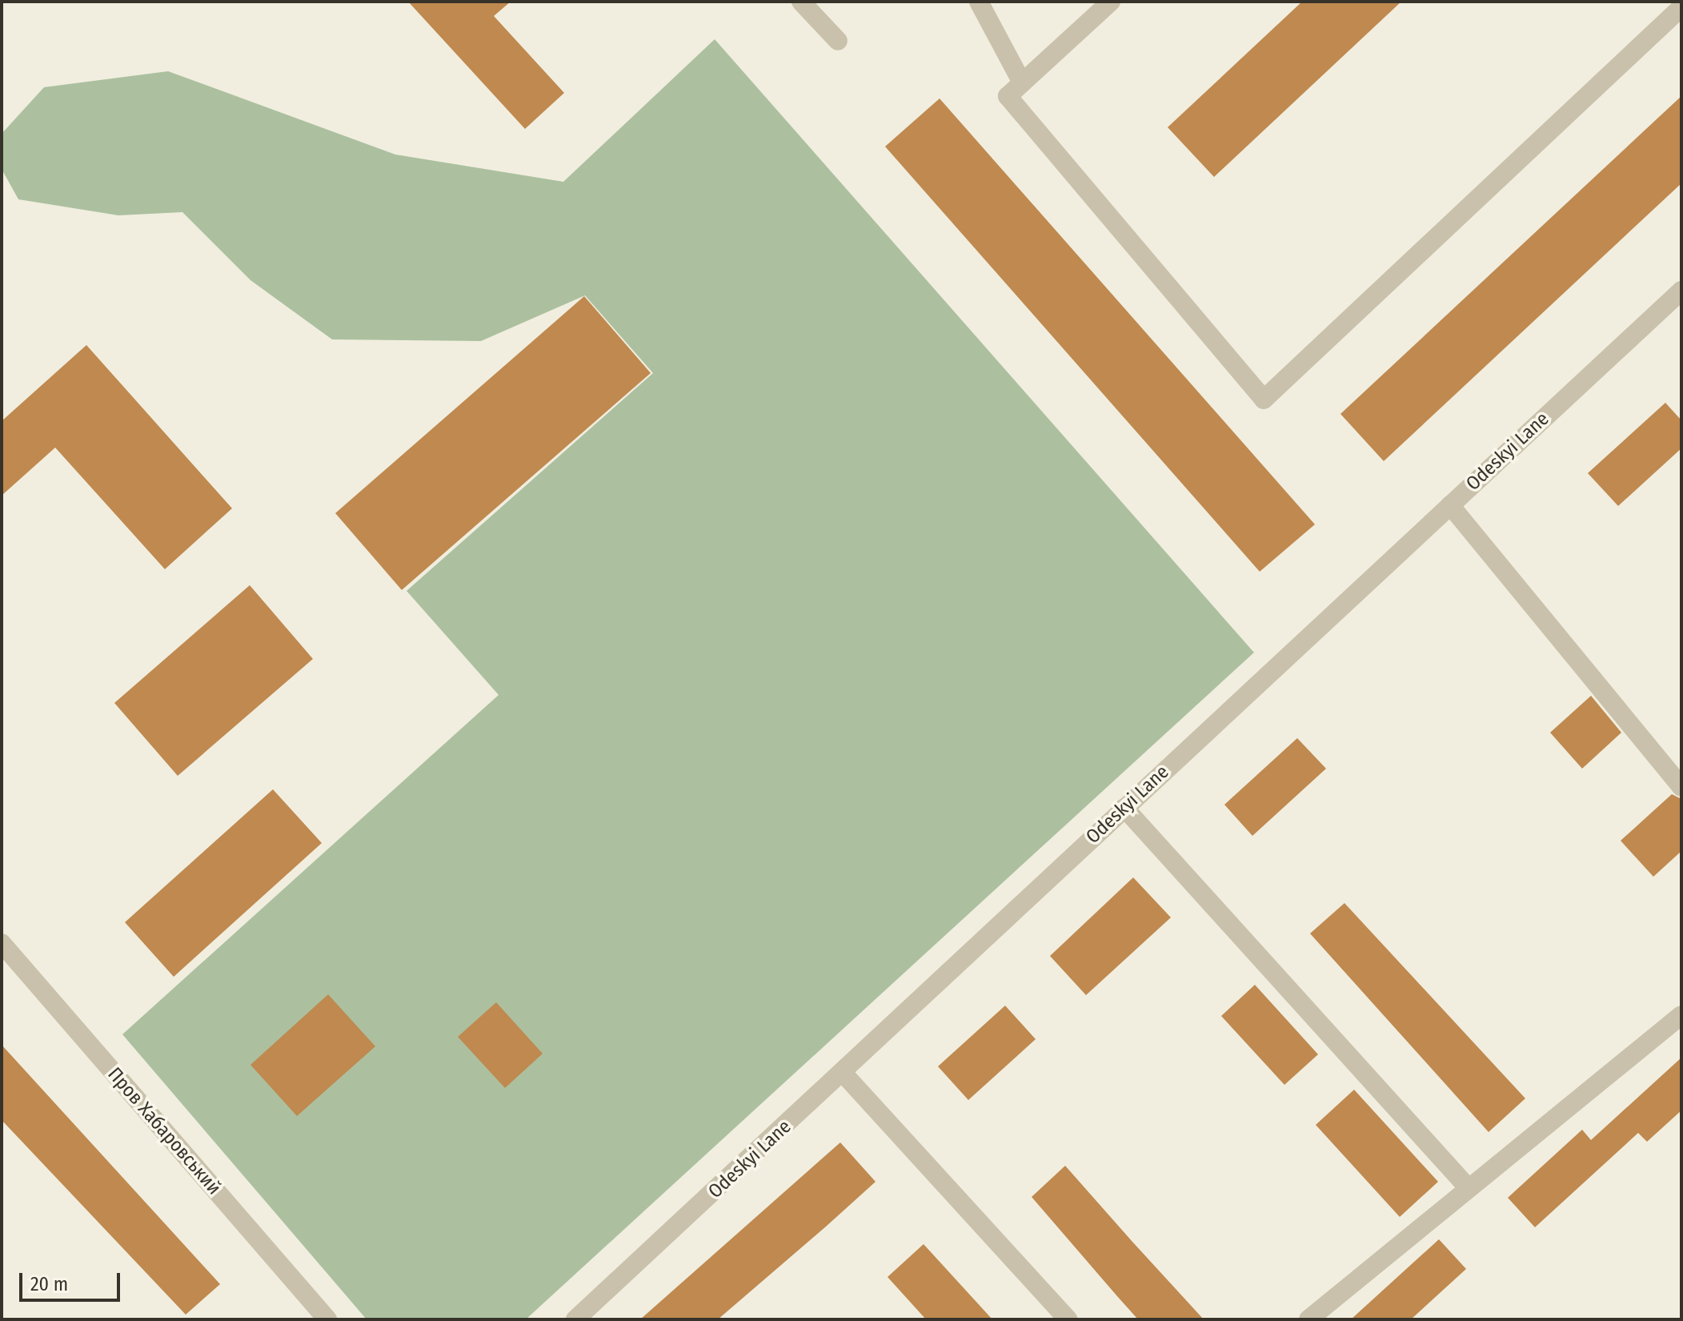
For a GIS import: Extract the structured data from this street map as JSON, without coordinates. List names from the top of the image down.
{
  "streets": {
    "street": ["Odeskyi Lane", "Пров Хабаровський"]
  },
  "scale_bar": "20 m"
}
